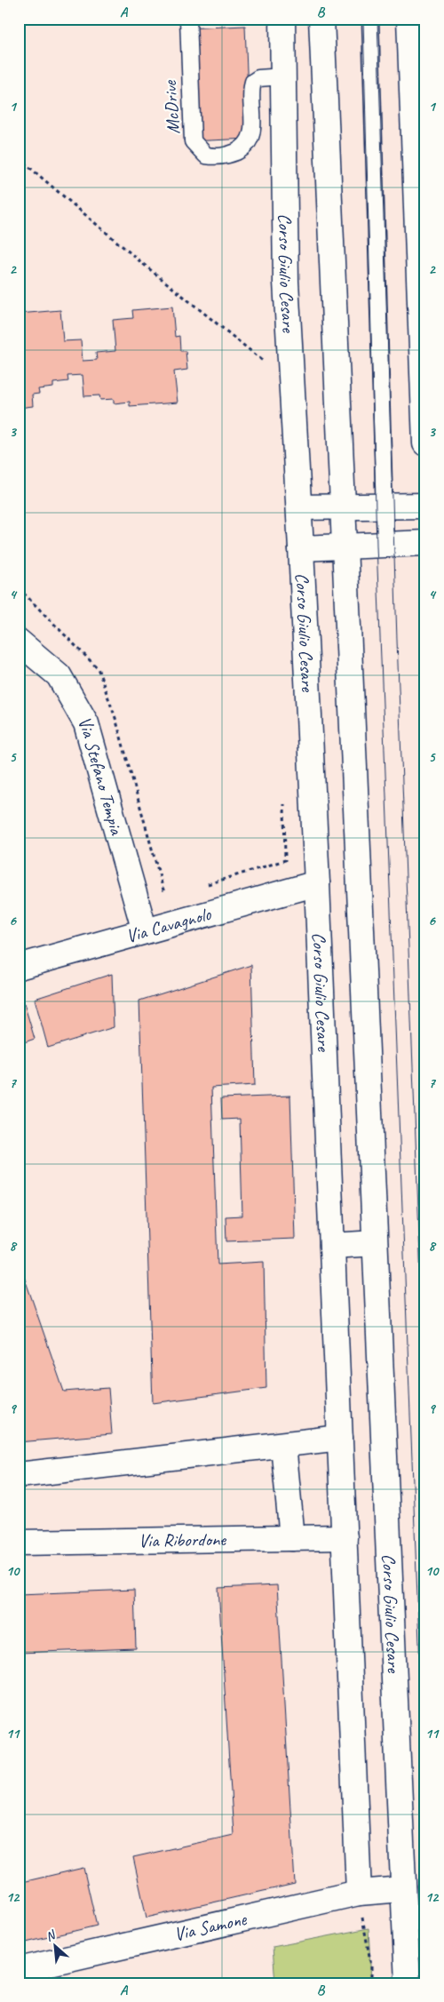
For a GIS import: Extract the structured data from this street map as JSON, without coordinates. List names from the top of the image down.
{
  "streets": {
    "street": [
      "Corso Giulio Cesare",
      "Via Stefano Tempia",
      "Via Cavagnolo",
      "Via Ribordone",
      "Via Samone"
    ],
    "lane": ["McDrive"]
  },
  "crossings": [
    ["McDrive", "Corso Giulio Cesare"],
    ["Corso Giulio Cesare", "Via Cavagnolo"],
    ["Corso Giulio Cesare", "Via Ribordone"],
    ["Corso Giulio Cesare", "Via Samone"],
    ["Via Stefano Tempia", "Via Cavagnolo"]
  ],
  "north": "top left",
  "grid": {
    "columns": ["A", "B"],
    "rows": [
      "1",
      "2",
      "3",
      "4",
      "5",
      "6",
      "7",
      "8",
      "9",
      "10",
      "11",
      "12"
    ]
  }
}
